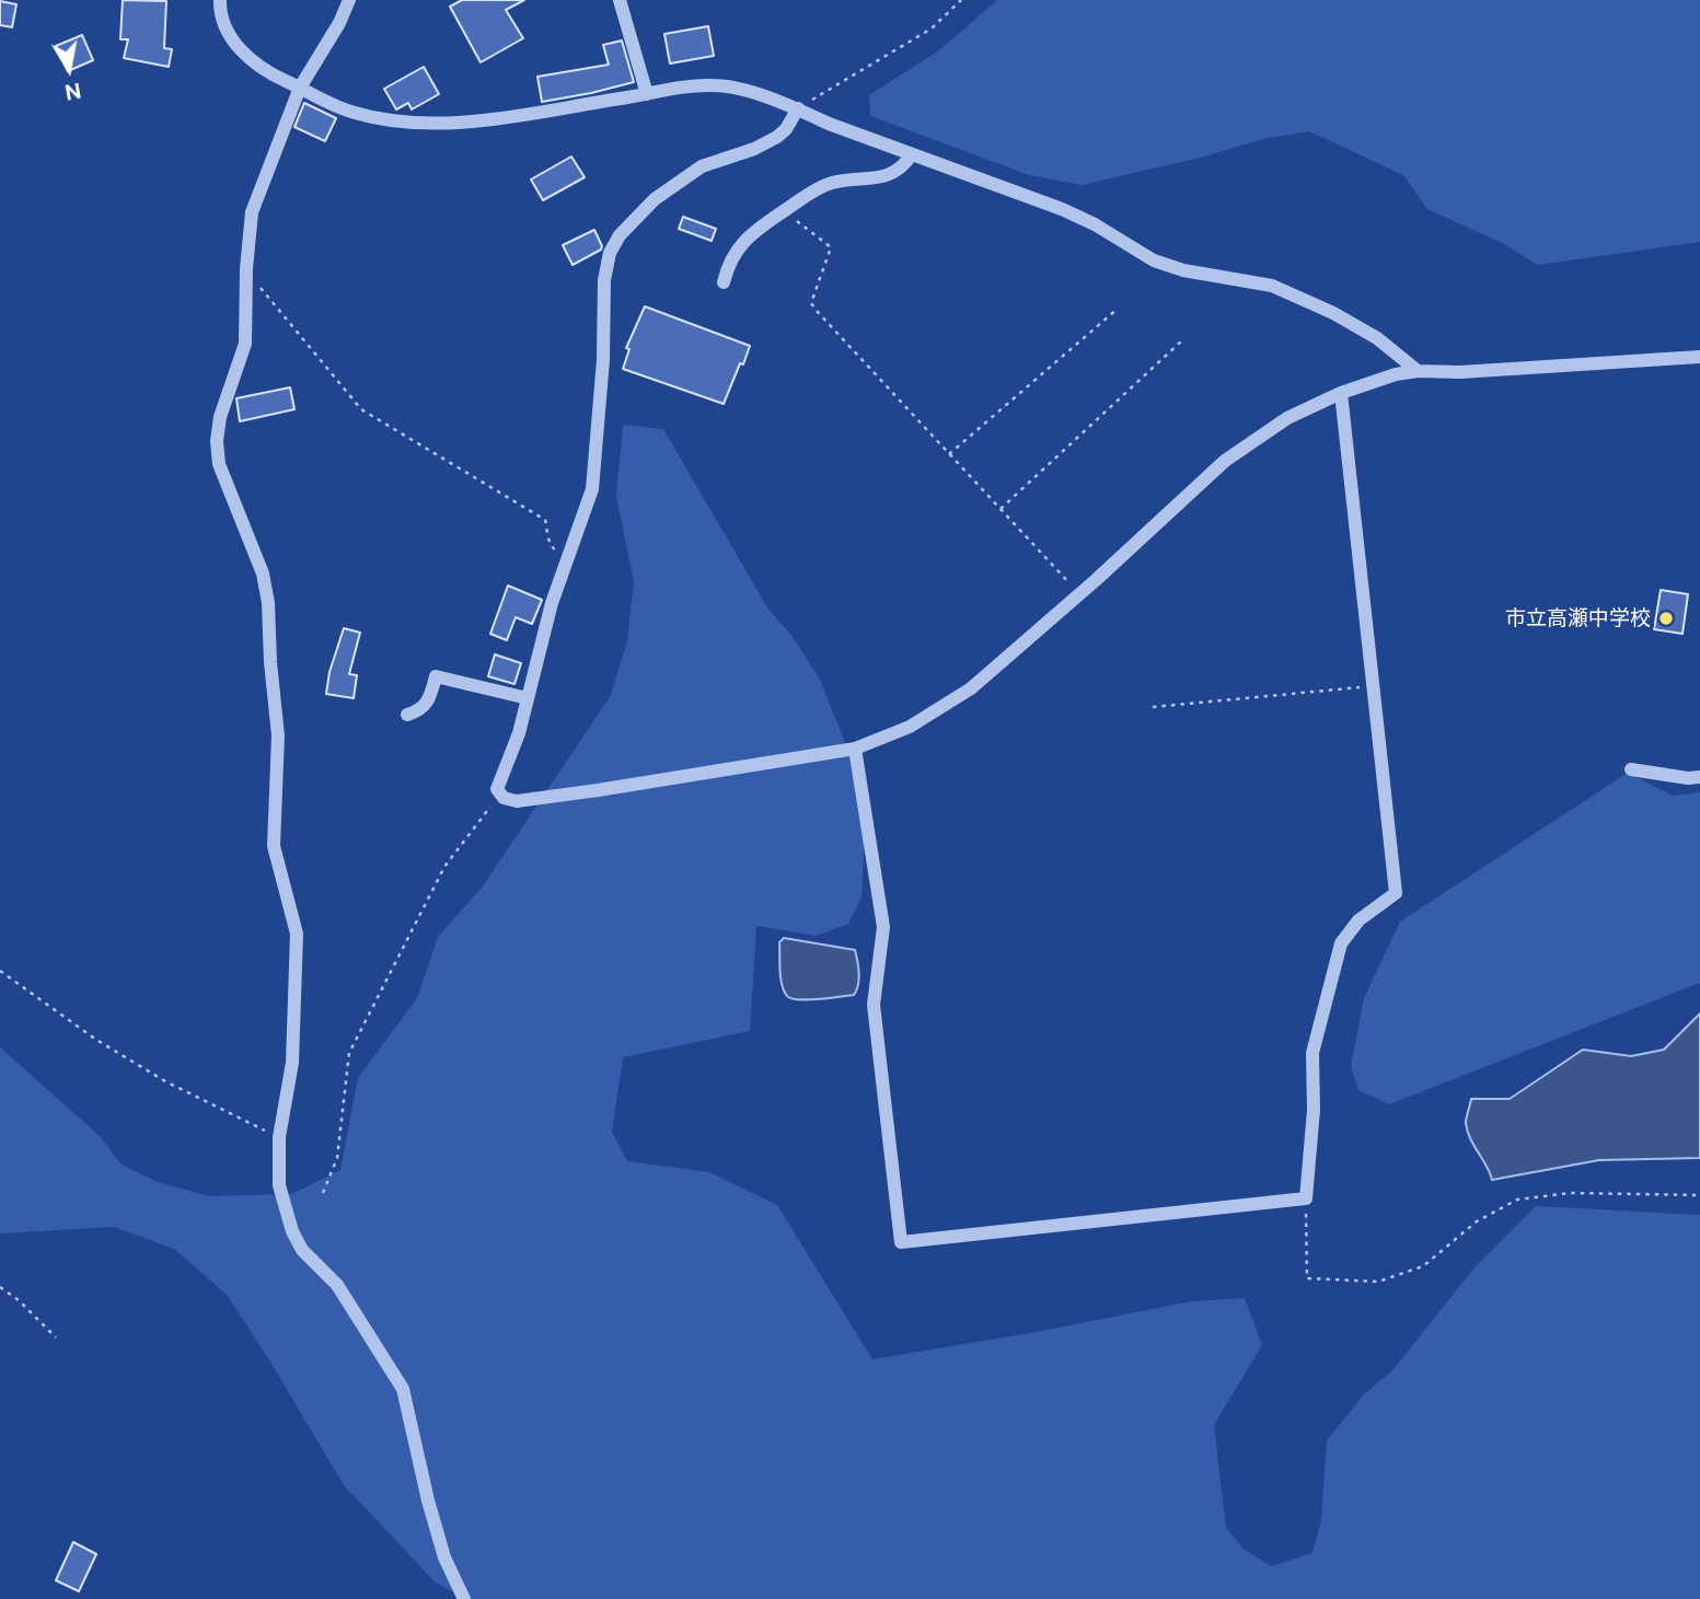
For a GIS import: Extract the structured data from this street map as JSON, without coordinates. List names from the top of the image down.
{
  "places": ["市立高瀬中学校"],
  "north": "bottom"
}
